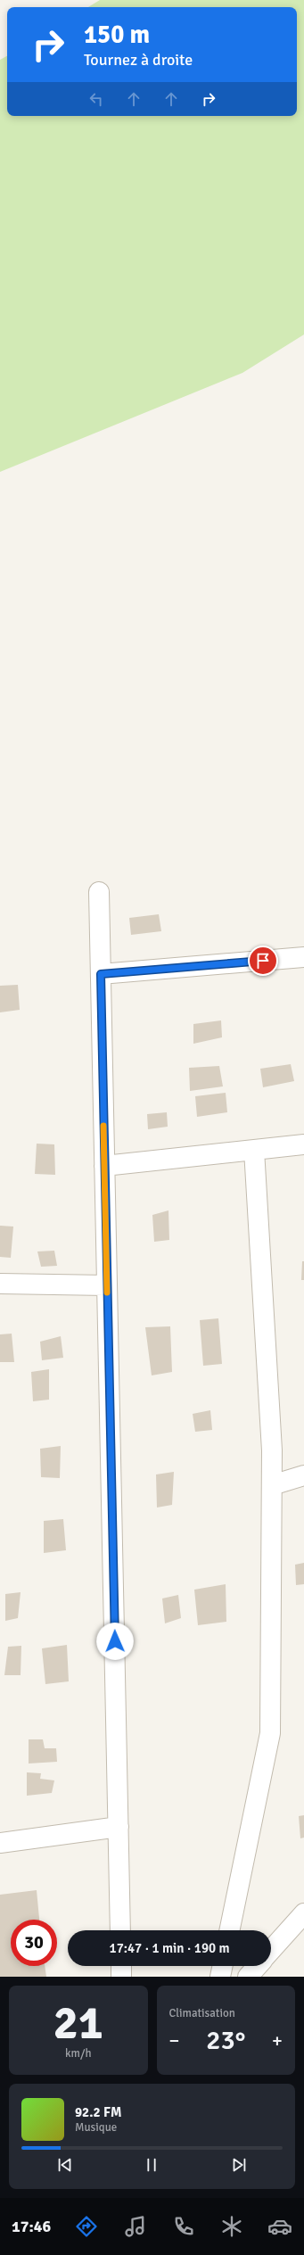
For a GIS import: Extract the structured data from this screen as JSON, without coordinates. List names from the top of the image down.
{
  "page": {
    "turn": ["150 m", "Tournez à droite"],
    "limit": "30",
    "trip": "17:47 · 1 min · 190 m",
    "tile": [
      ["21", "km/h"],
      "Climatisation"
    ],
    "heat": ["−", "23°", "+"],
    "song": ["92.2 FM", "Musique"],
    "tabs": "17:46"
  }
}
